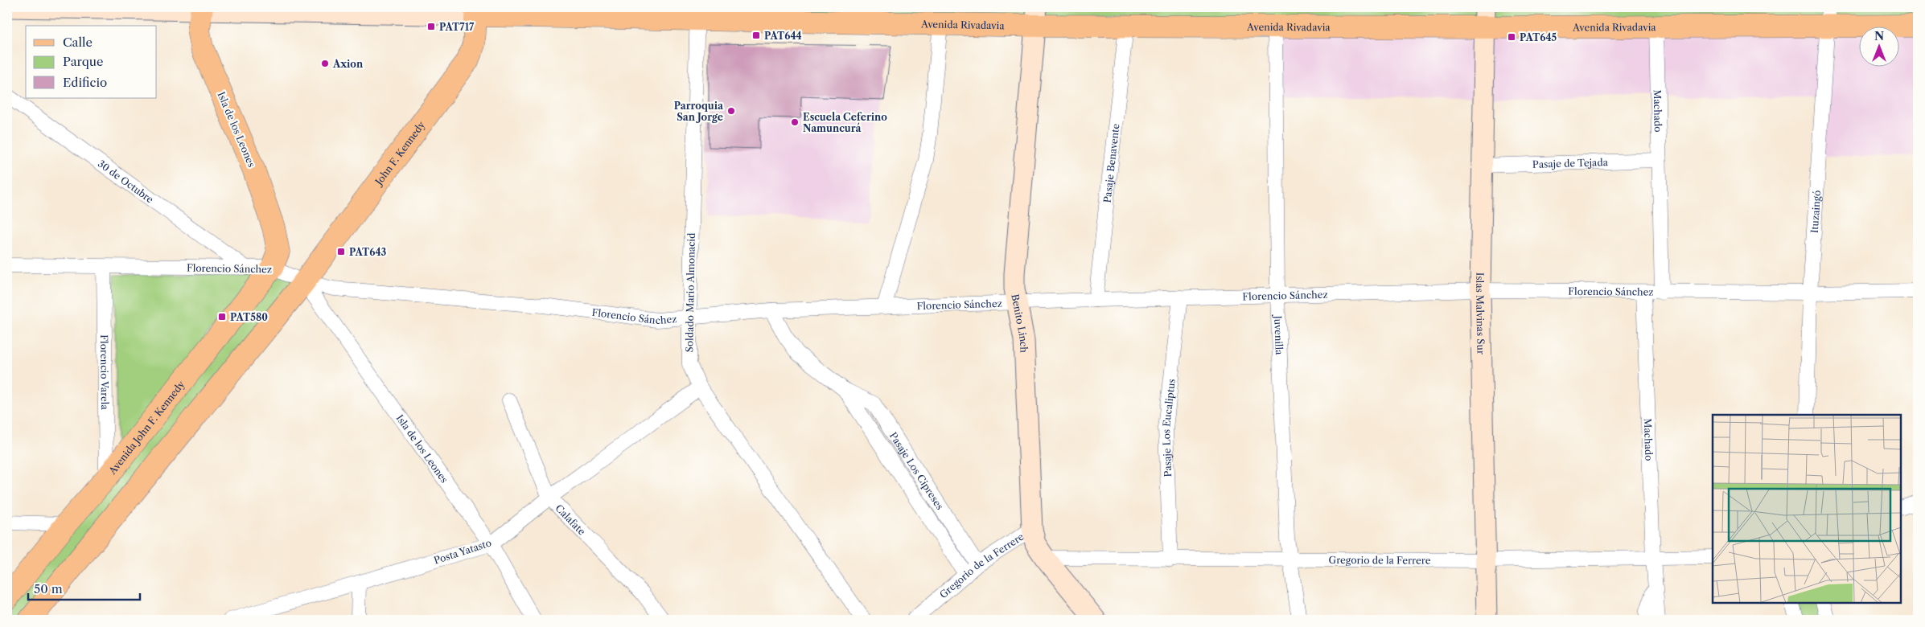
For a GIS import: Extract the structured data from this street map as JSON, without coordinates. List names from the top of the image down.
{
  "streets": {
    "main road": [
      "Avenida Rivadavia",
      "Isla de los Leones",
      "John F. Kennedy",
      "Avenida John F. Kennedy"
    ],
    "street": [
      "Machado",
      "Pasaje de Tejada",
      "Pasaje Benavente",
      "30 de Octubre",
      "Ituzaingó",
      "Florencio Sánchez",
      "Soldado Mario Almonacid",
      "Islas Malvinas Sur",
      "Benito Linch",
      "Juvenilla",
      "Florencio Varela",
      "Pasaje Los Eucaliptus",
      "Pasaje Los Cipreses",
      "Calafate",
      "Posta Yatasto",
      "Gregorio de la Ferrere"
    ]
  },
  "crossings": [
    ["Avenida Rivadavia", "Machado"],
    ["Avenida Rivadavia", "Isla de los Leones"],
    ["Avenida Rivadavia", "John F. Kennedy"],
    ["Avenida Rivadavia", "Pasaje Benavente"],
    ["Avenida Rivadavia", "Ituzaingó"],
    ["Avenida Rivadavia", "Soldado Mario Almonacid"],
    ["Avenida Rivadavia", "Islas Malvinas Sur"],
    ["Avenida Rivadavia", "Benito Linch"],
    ["Avenida Rivadavia", "Juvenilla"],
    ["Machado", "Pasaje de Tejada"],
    ["Machado", "Florencio Sánchez"],
    ["Machado", "Gregorio de la Ferrere"],
    ["Isla de los Leones", "John F. Kennedy"],
    ["Isla de los Leones", "Florencio Sánchez"],
    ["Isla de los Leones", "Avenida John F. Kennedy"],
    ["Isla de los Leones", "Posta Yatasto"],
    ["John F. Kennedy", "Florencio Sánchez"],
    ["Pasaje de Tejada", "Islas Malvinas Sur"],
    ["Pasaje Benavente", "Florencio Sánchez"],
    ["30 de Octubre", "Florencio Sánchez"],
    ["Ituzaingó", "Florencio Sánchez"],
    ["Florencio Sánchez", "Soldado Mario Almonacid"],
    ["Florencio Sánchez", "Islas Malvinas Sur"],
    ["Florencio Sánchez", "Benito Linch"],
    ["Florencio Sánchez", "Juvenilla"],
    ["Florencio Sánchez", "Florencio Varela"],
    ["Florencio Sánchez", "Avenida John F. Kennedy"],
    ["Florencio Sánchez", "Pasaje Los Eucaliptus"],
    ["Florencio Sánchez", "Pasaje Los Cipreses"],
    ["Soldado Mario Almonacid", "Posta Yatasto"],
    ["Islas Malvinas Sur", "Gregorio de la Ferrere"],
    ["Benito Linch", "Gregorio de la Ferrere"],
    ["Juvenilla", "Gregorio de la Ferrere"],
    ["Florencio Varela", "Avenida John F. Kennedy"],
    ["Pasaje Los Eucaliptus", "Gregorio de la Ferrere"],
    ["Pasaje Los Cipreses", "Gregorio de la Ferrere"],
    ["Calafate", "Posta Yatasto"]
  ],
  "places": {
    "transit": [
      "PAT717",
      "PAT644",
      "PAT645",
      "PAT643",
      "PAT580"
    ],
    "other": ["Axion", "Parroquia San Jorge", "Escuela Ceferino Namuncurá"]
  },
  "legend": ["Calle", "Parque", "Edificio"],
  "scale_bar": "50 m",
  "north": "top"
}
